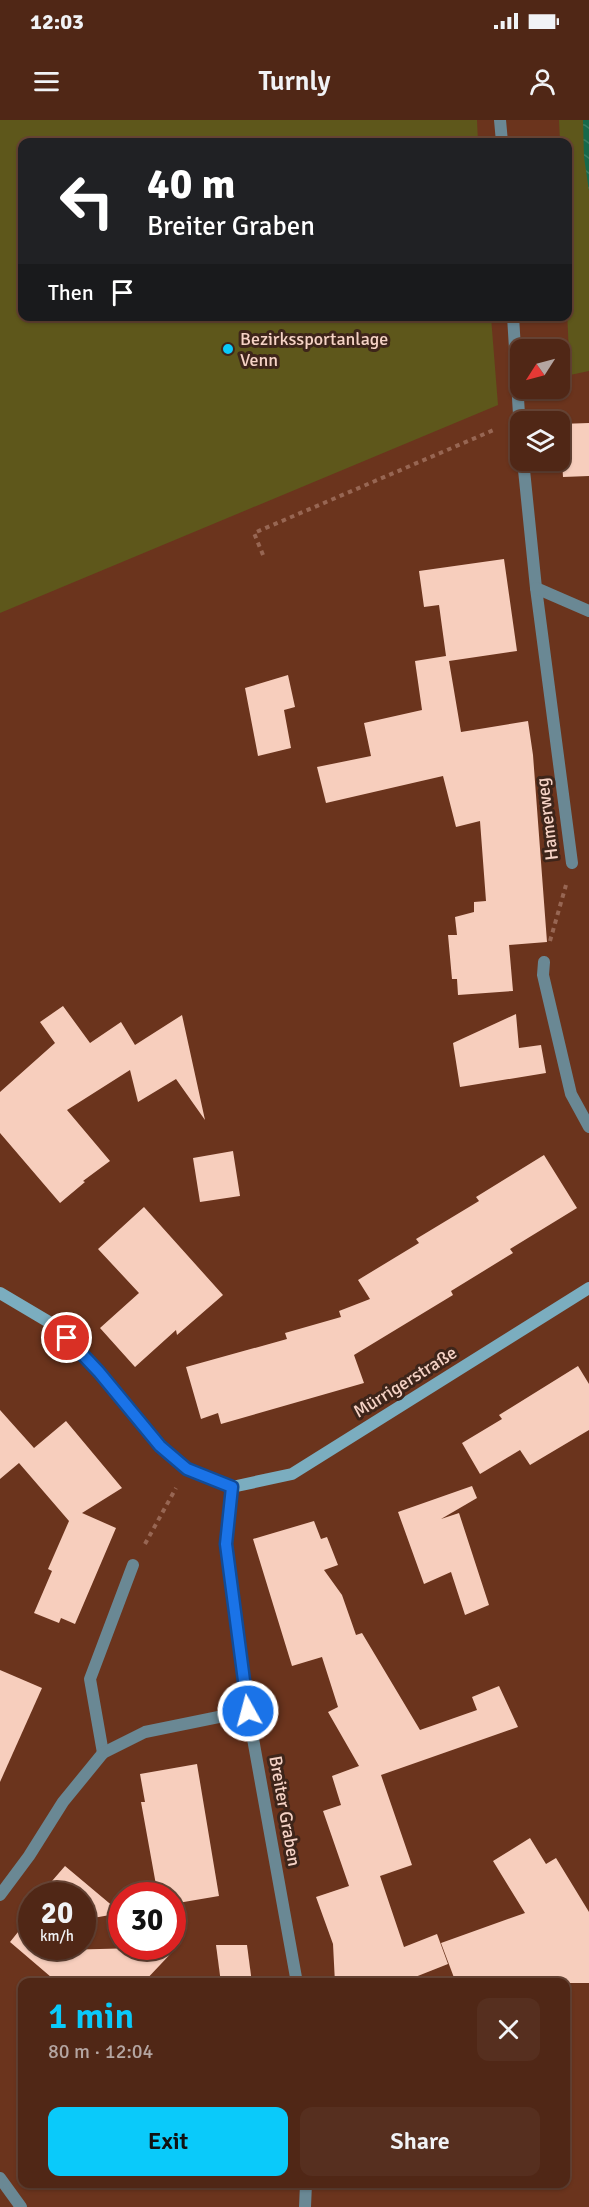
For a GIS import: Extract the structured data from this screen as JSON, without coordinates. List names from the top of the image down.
{
  "streets": {
    "street": ["Hamerweg", "Mürrigerstraße", "Breiter Graben"]
  },
  "crossings": [
    ["Mürrigerstraße", "Breiter Graben"]
  ],
  "places": ["Bezirkssportanlage Venn"],
  "north": "bottom left",
  "page": {
    "status": "12:03",
    "header": "Turnly",
    "turn": ["40 m", "Breiter Graben"],
    "then": "Then",
    "speed": "20 km/h",
    "limit": "30",
    "heading": ["1 min", "80 m · 12:04"],
    "buttons": ["Exit", "Share"]
  }
}
